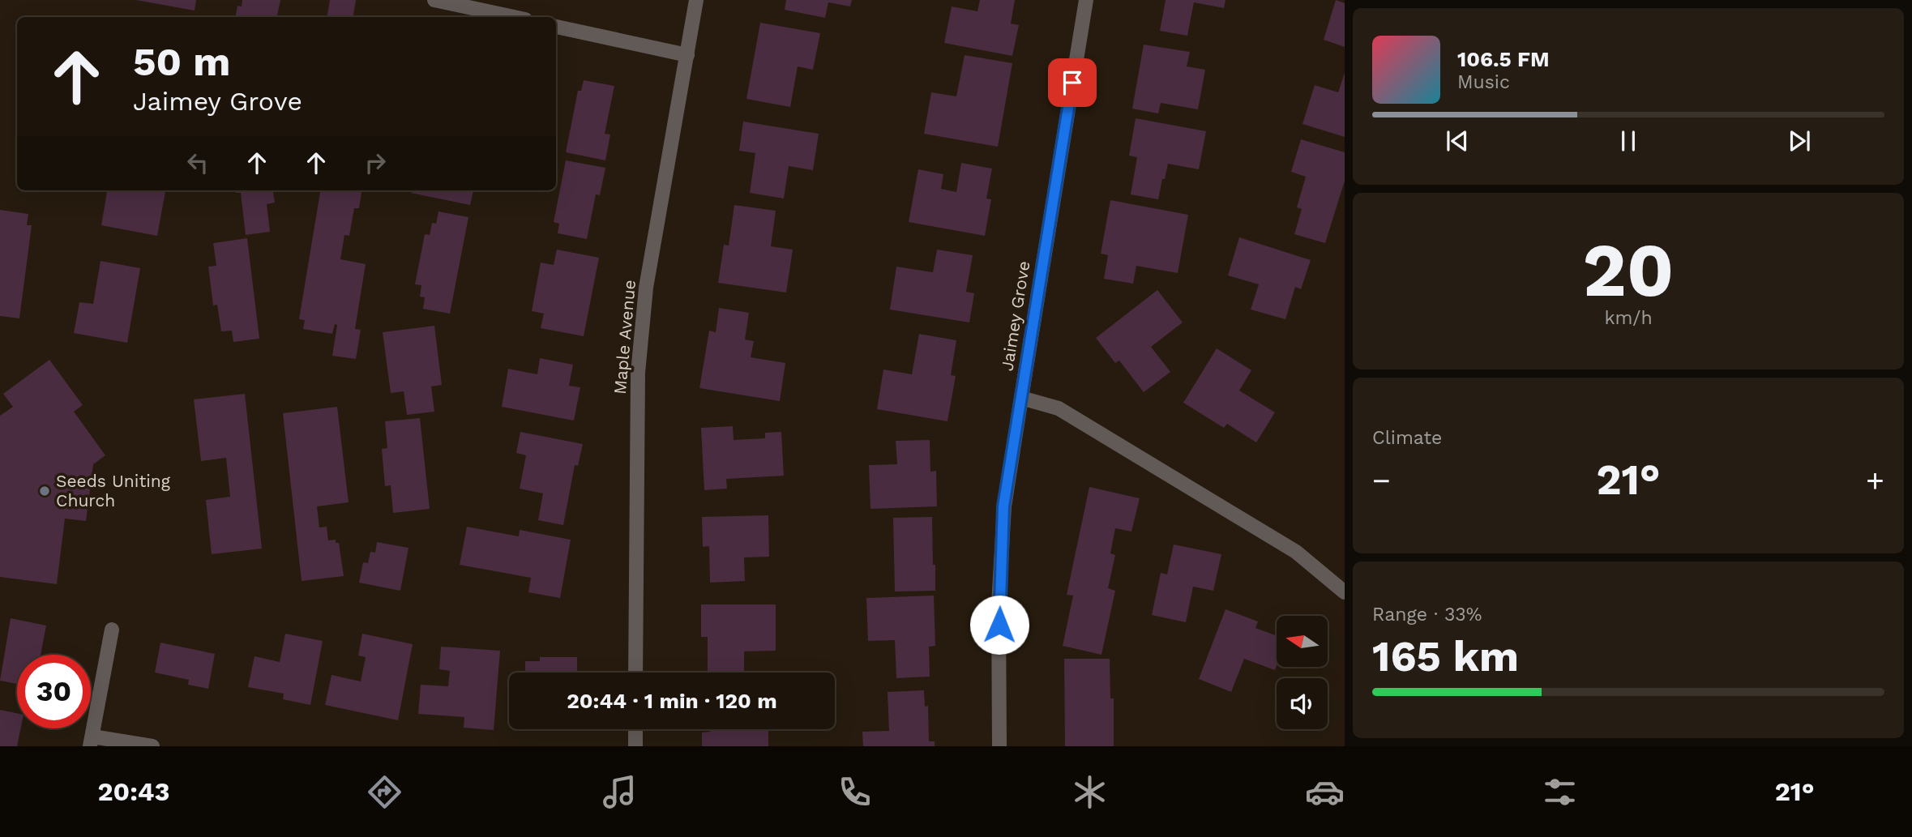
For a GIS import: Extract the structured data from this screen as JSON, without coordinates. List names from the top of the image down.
{
  "streets": {
    "street": ["Jaimey Grove", "Maple Avenue"]
  },
  "places": ["Seeds Uniting Church"],
  "north": "left",
  "page": {
    "turn": ["50 m", "Jaimey Grove"],
    "song": ["106.5 FM", "Music"],
    "tile": [
      ["20", "km/h"],
      "Climate",
      ["Range · 33%", "165 km"]
    ],
    "heat": ["−", "21°", "+"],
    "limit": "30",
    "trip": "20:44 · 1 min · 120 m",
    "tabs": ["20:43", "21°"]
  }
}
